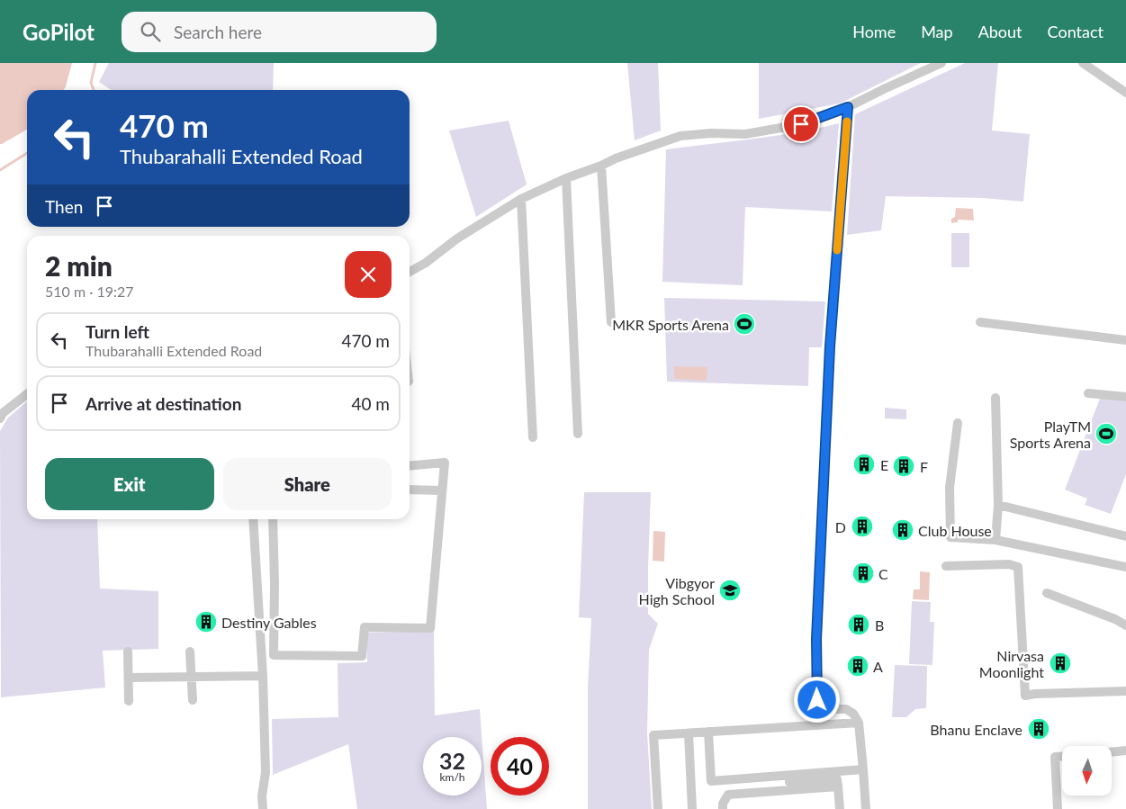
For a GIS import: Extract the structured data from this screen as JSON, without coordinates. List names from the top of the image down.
{
  "places": {
    "sports": ["MKR Sports Arena", "PlayTM Sports Arena"],
    "building": [
      "E",
      "F",
      "D",
      "Club House",
      "C",
      "Destiny Gables",
      "B",
      "Nirvasa Moonlight",
      "A",
      "Bhanu Enclave"
    ],
    "school or university": ["Vibgyor High School"]
  },
  "north": "bottom",
  "page": {
    "header": "GoPilot",
    "search": "Search here",
    "nav": [
      "Home",
      "Map",
      "About",
      "Contact"
    ],
    "turn": ["470 m", "Thubarahalli Extended Road"],
    "then": "Then",
    "heading": ["2 min", "510 m · 19:27"],
    "list": [
      {
        "name": "Turn left",
        "note": "Thubarahalli Extended Road",
        "value": "470 m"
      },
      {
        "name": "Arrive at destination",
        "value": "40 m"
      }
    ],
    "buttons": ["Exit", "Share"],
    "speed": "32 km/h",
    "limit": "40"
  }
}
